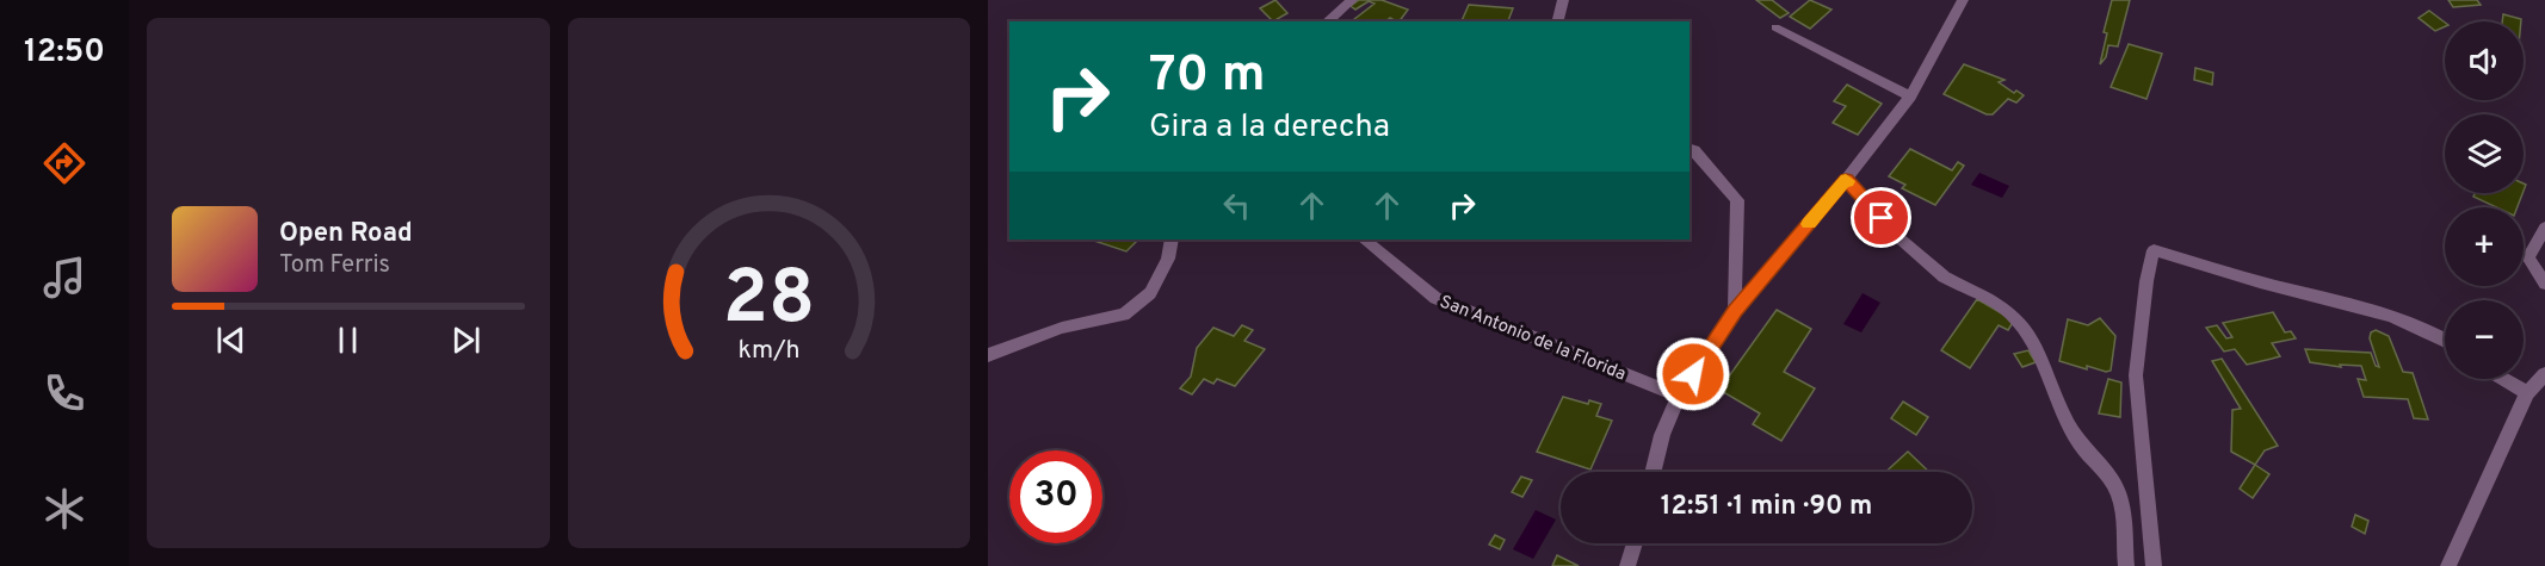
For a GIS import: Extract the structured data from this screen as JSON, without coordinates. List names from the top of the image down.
{
  "streets": {
    "street": ["San Antonio de la Florida"]
  },
  "page": {
    "tabs": "12:50",
    "map_buttons": ["+", "−"],
    "turn": ["70 m", "Gira a la derecha"],
    "song": ["Open Road", "Tom Ferris"],
    "limit": "30",
    "trip": "12:51 · 1 min · 90 m",
    "gauge": ["28", "km/h"]
  }
}
